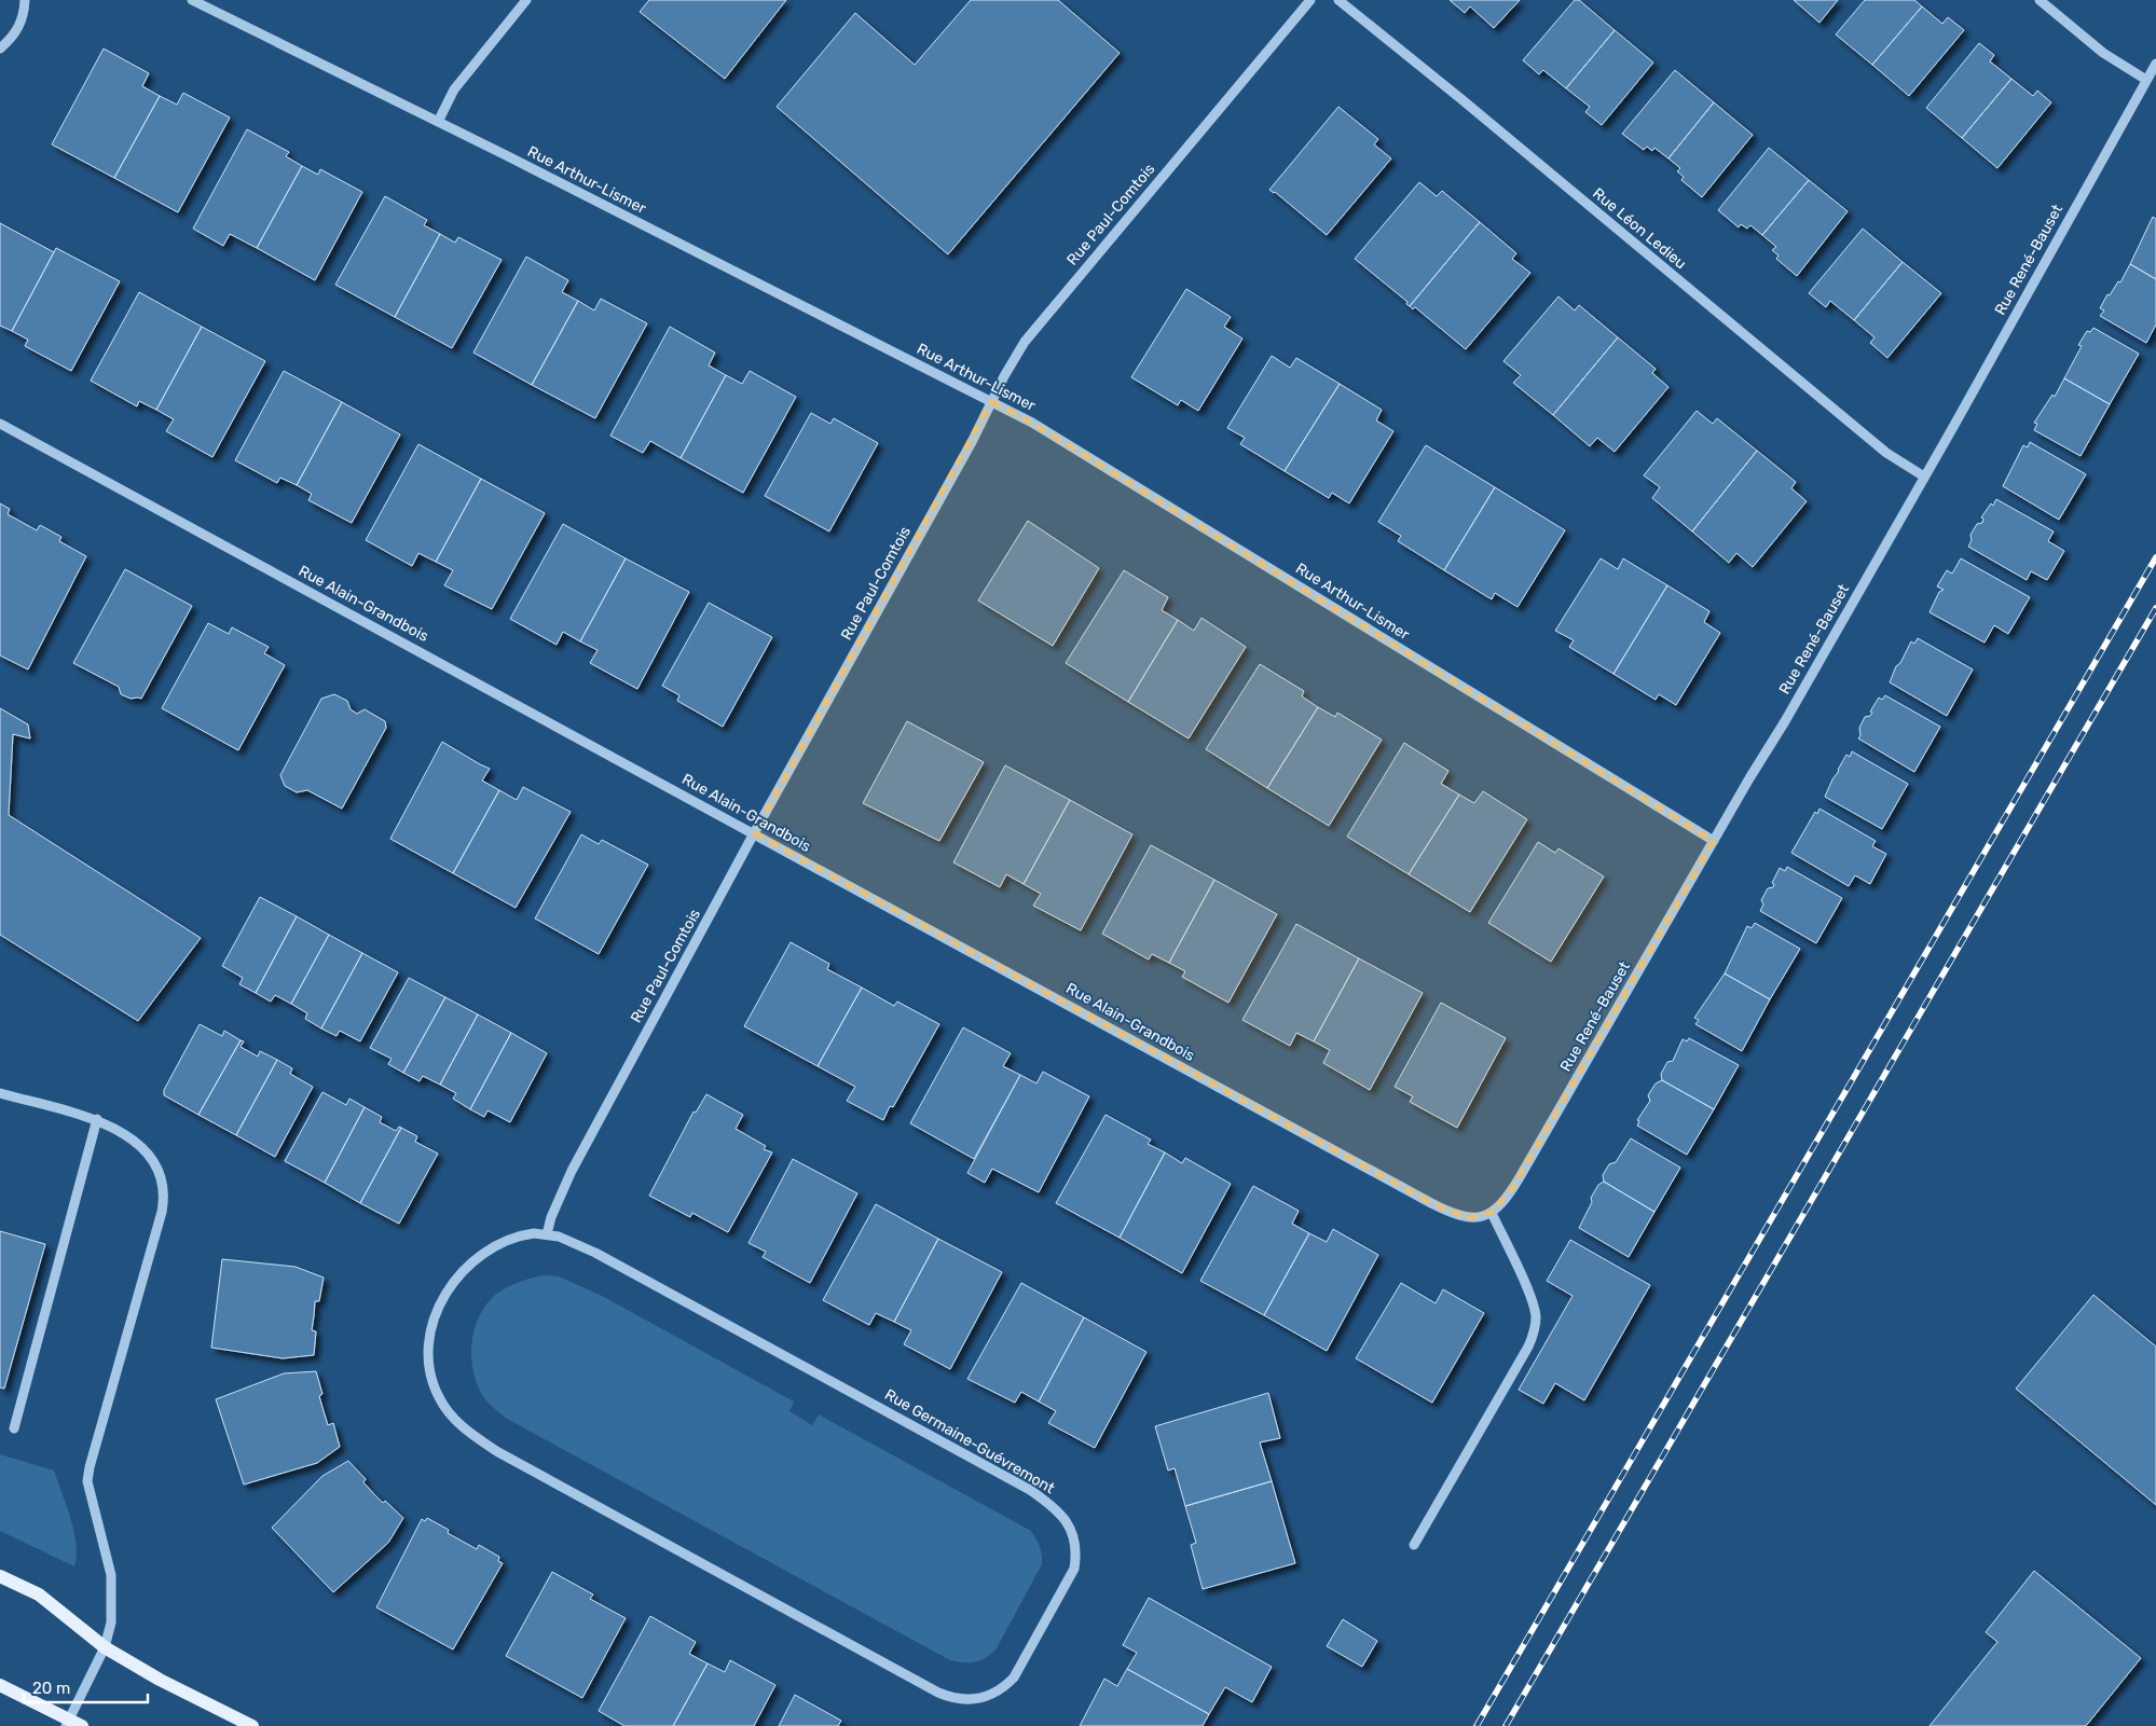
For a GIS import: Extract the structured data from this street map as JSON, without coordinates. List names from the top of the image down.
{
  "streets": {
    "street": [
      "Rue Arthur-Lismer",
      "Rue Paul-Comtois",
      "Rue Léon Ledieu",
      "Rue René-Bauset",
      "Rue Alain-Grandbois",
      "Rue Germaine-Guévremont"
    ]
  },
  "crossings": [
    ["Rue Arthur-Lismer", "Rue Paul-Comtois"],
    ["Rue Arthur-Lismer", "Rue René-Bauset"],
    ["Rue Paul-Comtois", "Rue Alain-Grandbois"],
    ["Rue Paul-Comtois", "Rue Germaine-Guévremont"],
    ["Rue Léon Ledieu", "Rue René-Bauset"],
    ["Rue René-Bauset", "Rue Alain-Grandbois"]
  ],
  "scale_bar": "20 m"
}
